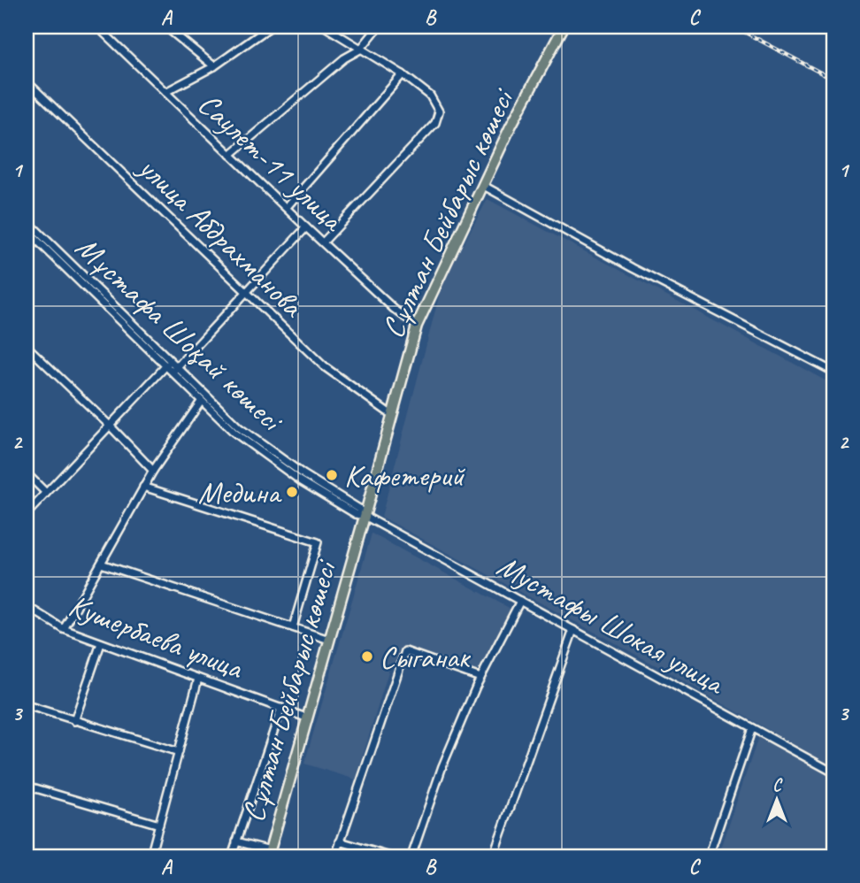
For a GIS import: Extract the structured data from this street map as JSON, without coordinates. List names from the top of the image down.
{
  "streets": {
    "main road": ["Сұлтан Бейбарыс көшесі"],
    "street": [
      "Саулет-11 улица",
      "улица Абдрахманова",
      "Мұстафа Шоқай көшесі",
      "Мустафы Шокая улица",
      "Кушербаева улица"
    ]
  },
  "crossings": [
    ["Саулет-11 улица", "Сұлтан Бейбарыс көшесі"],
    ["Сұлтан Бейбарыс көшесі", "улица Абдрахманова"],
    ["Сұлтан Бейбарыс көшесі", "Мұстафа Шоқай көшесі"],
    ["Сұлтан Бейбарыс көшесі", "Мустафы Шокая улица"],
    ["Сұлтан Бейбарыс көшесі", "Кушербаева улица"],
    ["Мұстафа Шоқай көшесі", "Мустафы Шокая улица"]
  ],
  "places": ["Кафетерий", "Медина", "Сыганак"],
  "north": "top",
  "grid": {
    "columns": ["A", "B", "C"],
    "rows": ["1", "2", "3"]
  }
}
